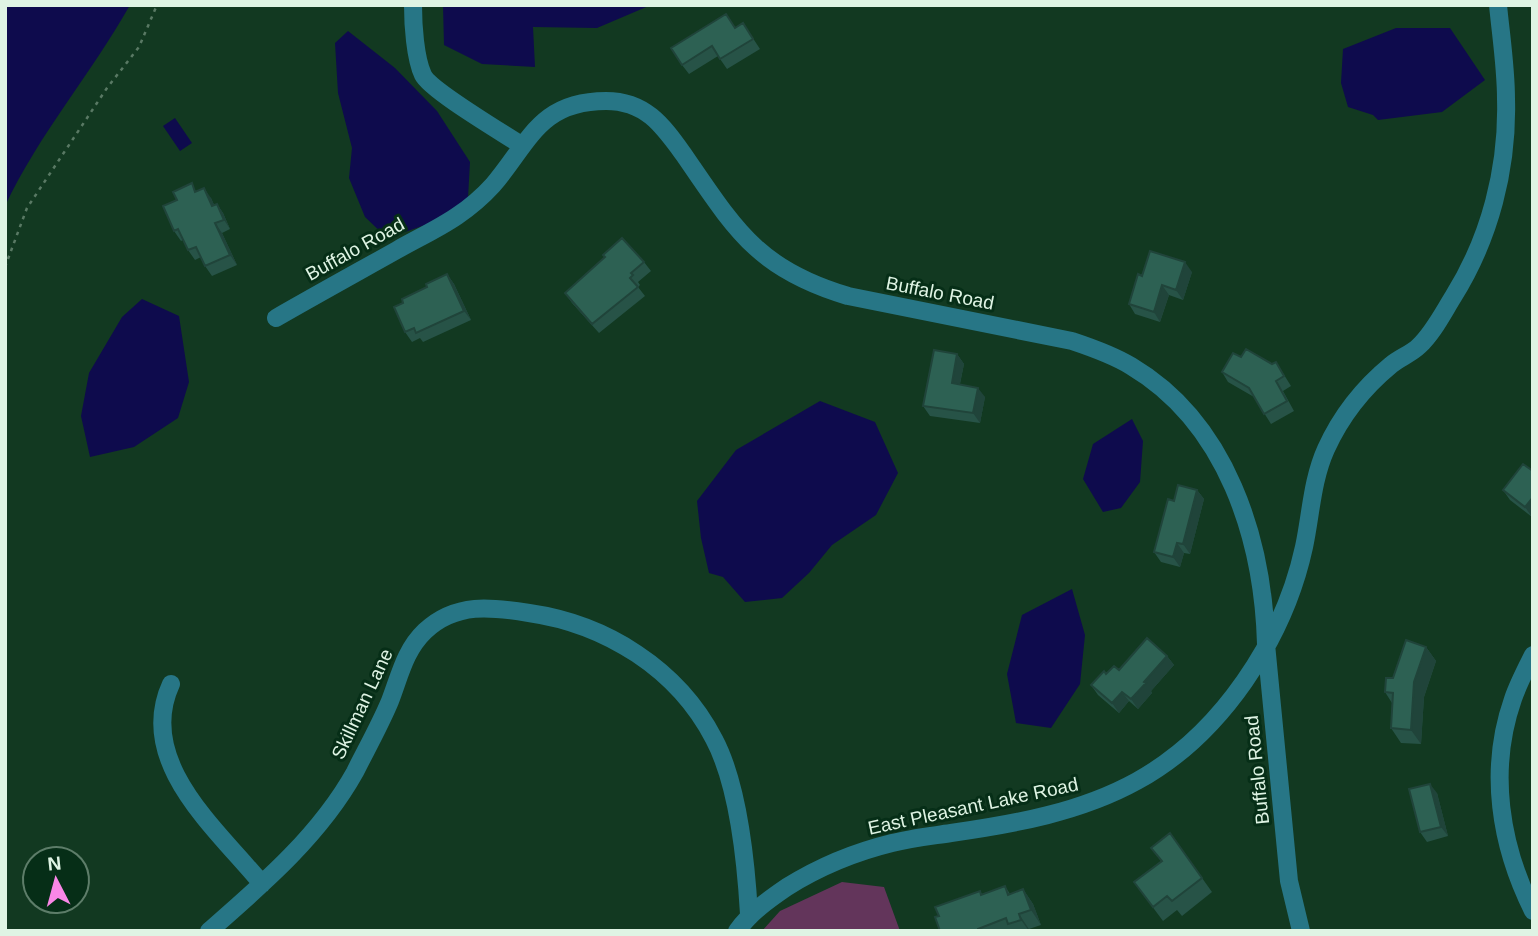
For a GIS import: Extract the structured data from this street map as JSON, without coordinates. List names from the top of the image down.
{
  "streets": {
    "street": ["Buffalo Road", "Skillman Lane", "East Pleasant Lake Road"]
  },
  "crossings": [
    ["Buffalo Road", "East Pleasant Lake Road"],
    ["Skillman Lane", "East Pleasant Lake Road"]
  ],
  "north": "top"
}
